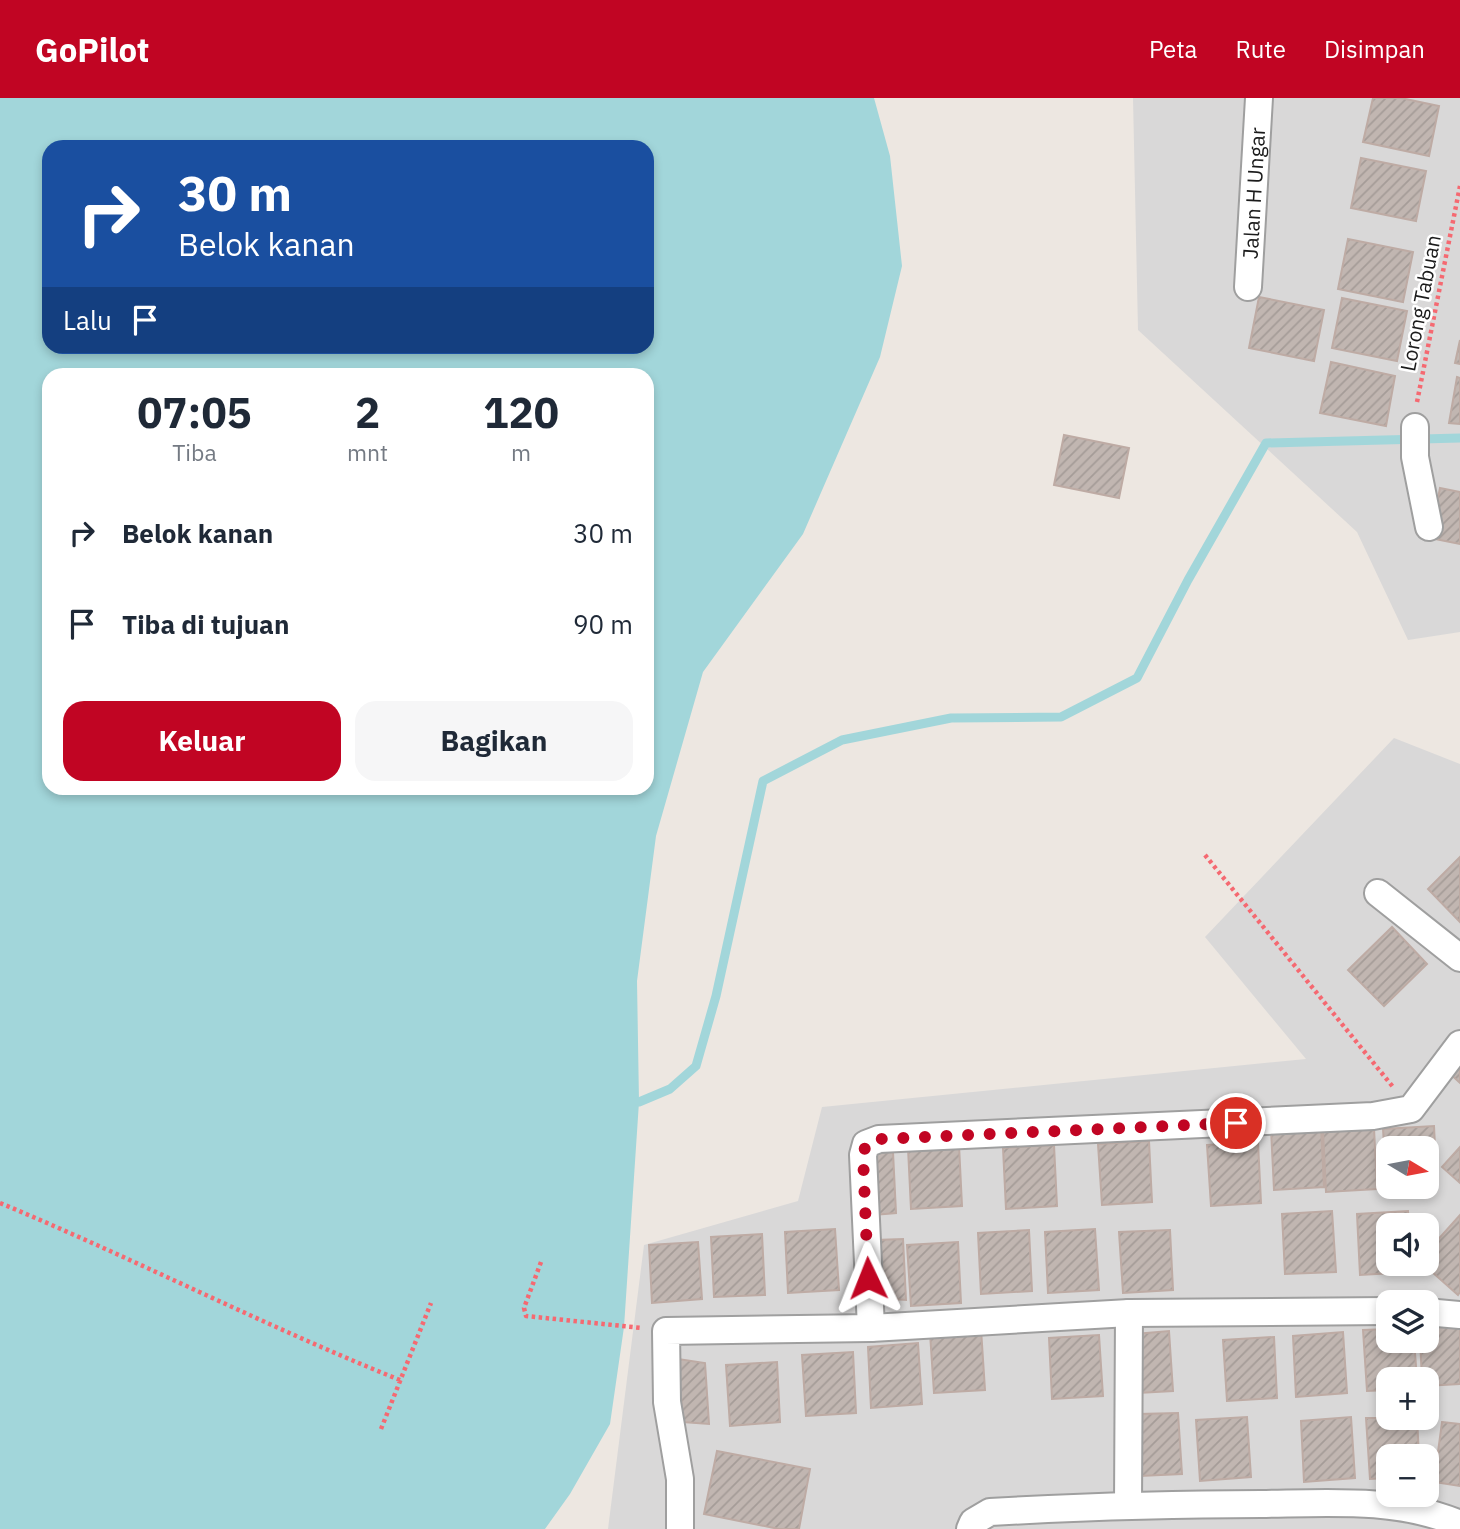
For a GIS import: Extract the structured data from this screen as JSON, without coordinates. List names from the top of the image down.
{
  "streets": {
    "street": ["Jalan H Ungar"],
    "path": ["Lorong Tabuan"]
  },
  "north": "right",
  "page": {
    "header": "GoPilot",
    "nav": ["Peta", "Rute", "Disimpan"],
    "turn": ["30 m", "Belok kanan"],
    "then": "Lalu",
    "eta": [
      "07:05",
      "Tiba",
      "2",
      "mnt",
      "120",
      "m"
    ],
    "list": [
      {
        "name": "Belok kanan",
        "value": "30 m"
      },
      {
        "name": "Tiba di tujuan",
        "value": "90 m"
      }
    ],
    "buttons": ["Keluar", "Bagikan"],
    "map_buttons": ["+", "−"]
  }
}
